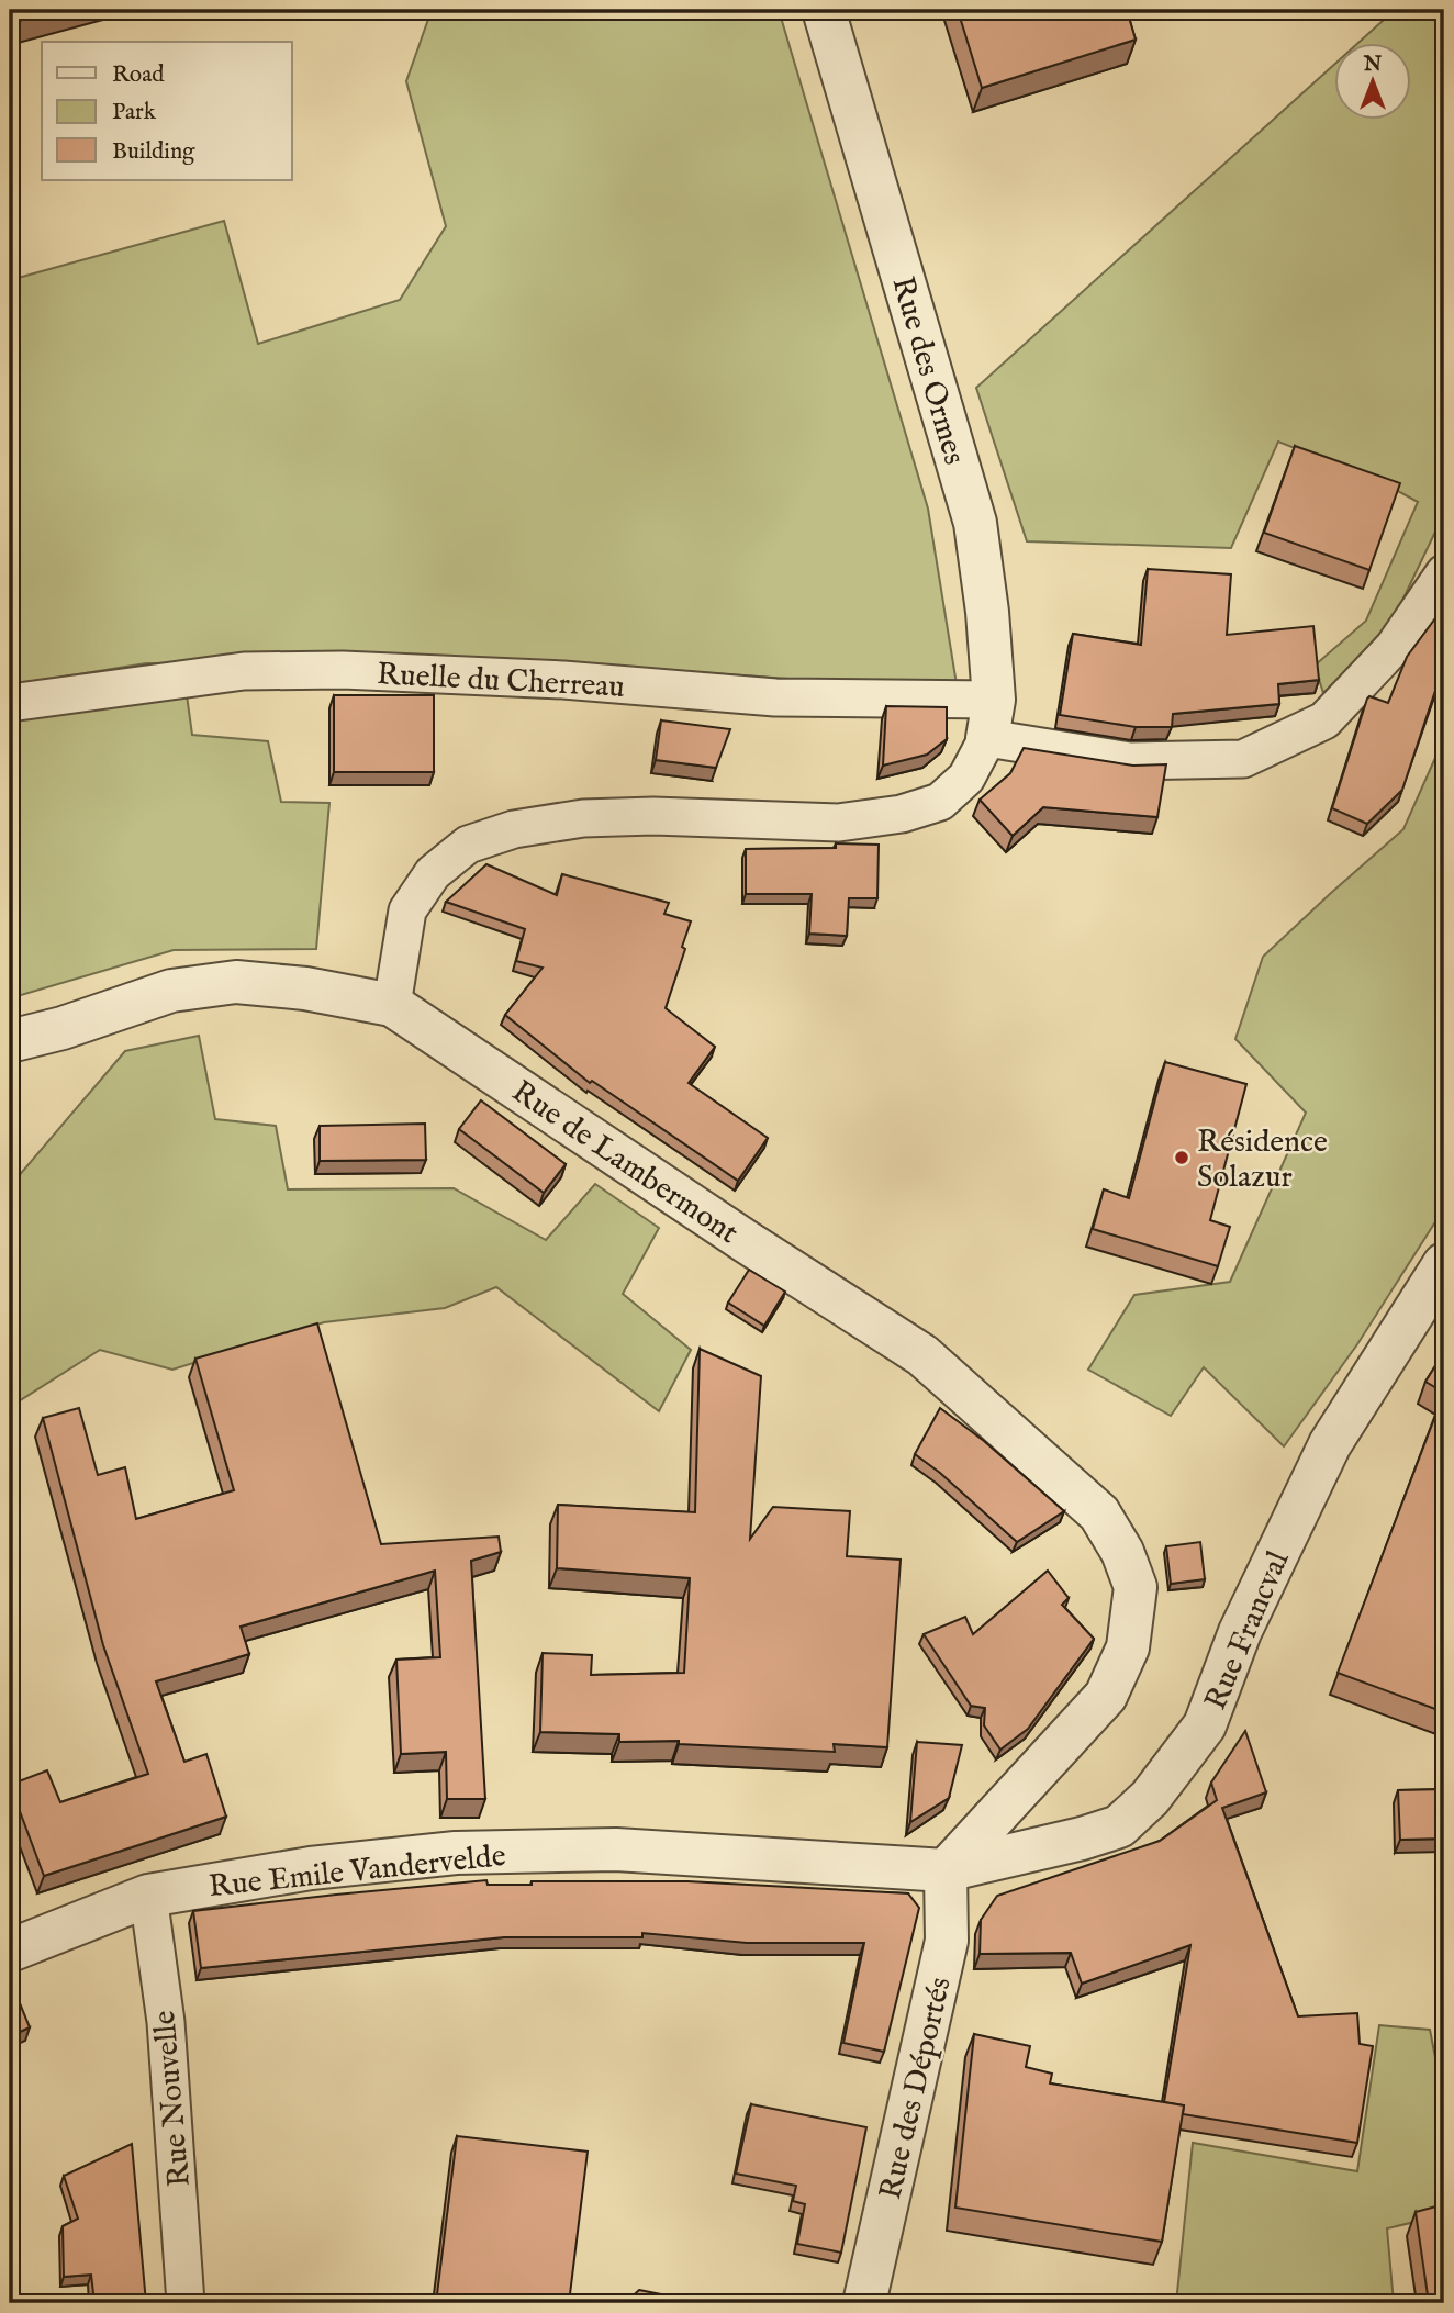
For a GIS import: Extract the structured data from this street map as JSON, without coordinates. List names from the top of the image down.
{
  "streets": {
    "street": [
      "Rue des Ormes",
      "Ruelle du Cherreau",
      "Rue de Lambermont",
      "Rue Francval",
      "Rue Emile Vandervelde",
      "Rue des Déportés",
      "Rue Nouvelle"
    ]
  },
  "crossings": [
    ["Rue des Ormes", "Ruelle du Cherreau"],
    ["Rue de Lambermont", "Rue Francval"],
    ["Rue de Lambermont", "Rue Emile Vandervelde"],
    ["Rue de Lambermont", "Rue des Déportés"],
    ["Rue Francval", "Rue Emile Vandervelde"],
    ["Rue Francval", "Rue des Déportés"],
    ["Rue Emile Vandervelde", "Rue des Déportés"],
    ["Rue Emile Vandervelde", "Rue Nouvelle"]
  ],
  "places": ["Résidence Solazur"],
  "legend": ["Road", "Park", "Building"],
  "north": "top"
}
